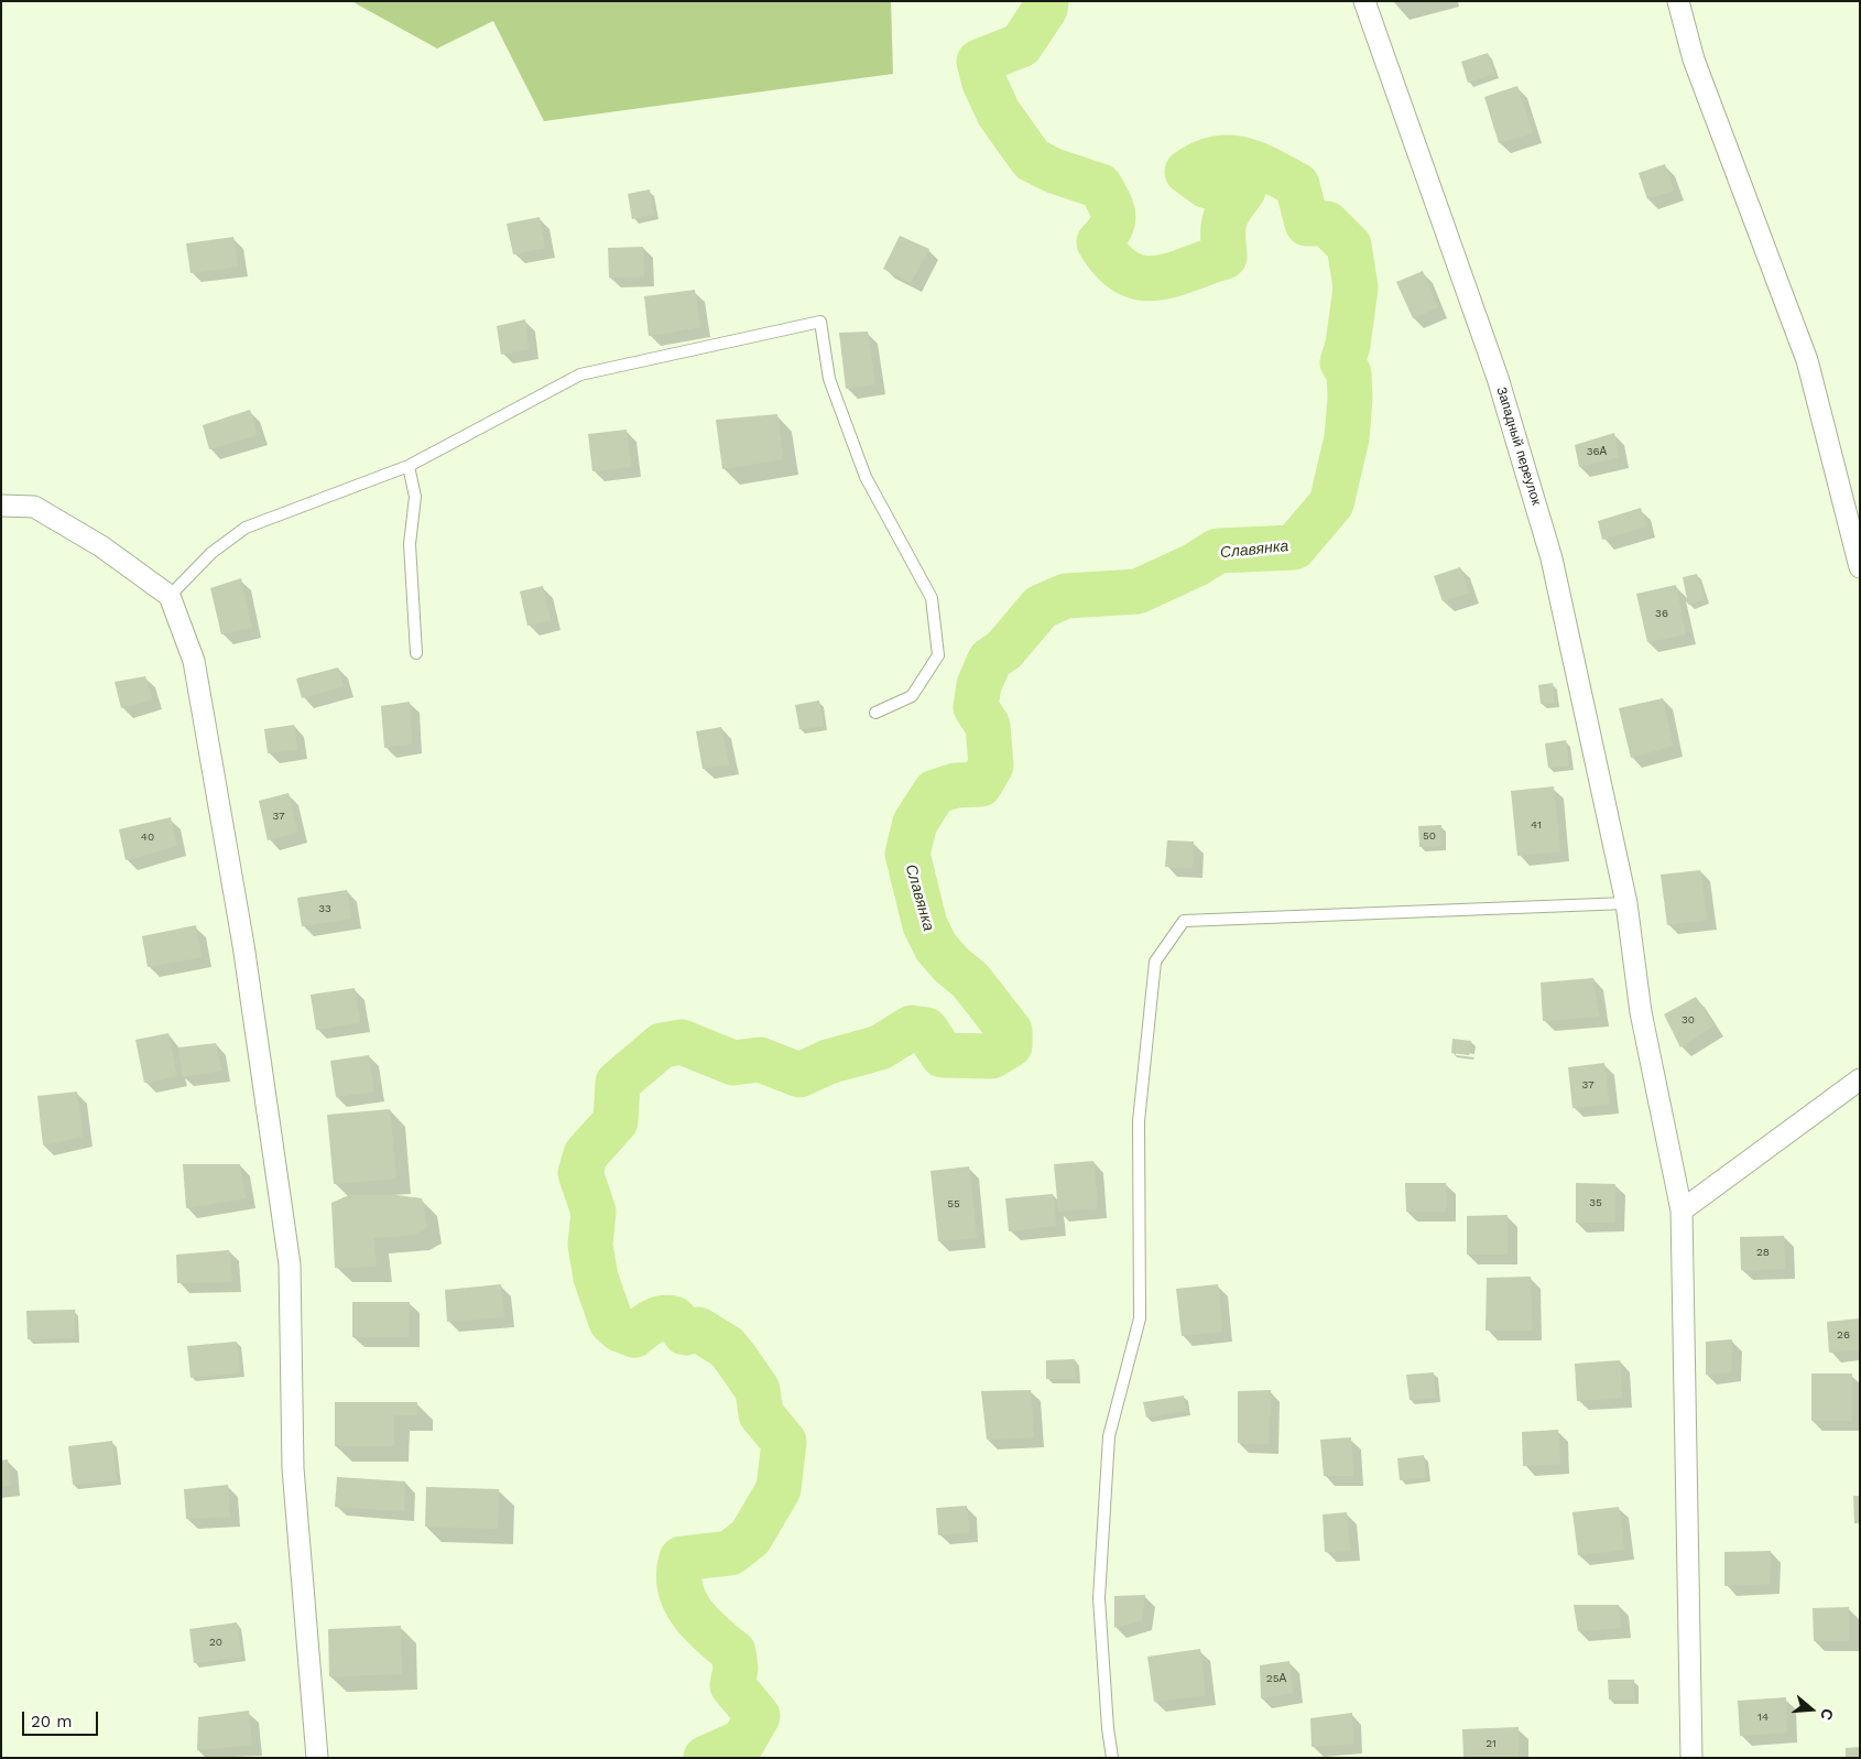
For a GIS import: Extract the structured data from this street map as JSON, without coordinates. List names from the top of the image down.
{
  "streets": {
    "street": ["Западный переулок"]
  },
  "water": ["Славянка"],
  "house_numbers": [
    "36А",
    "36",
    "37",
    "41",
    "50",
    "40",
    "33",
    "30",
    "37",
    "35",
    "55",
    "28",
    "26",
    "20",
    "25А",
    "14",
    "21"
  ],
  "scale_bar": "20 m",
  "north": "right"
}
